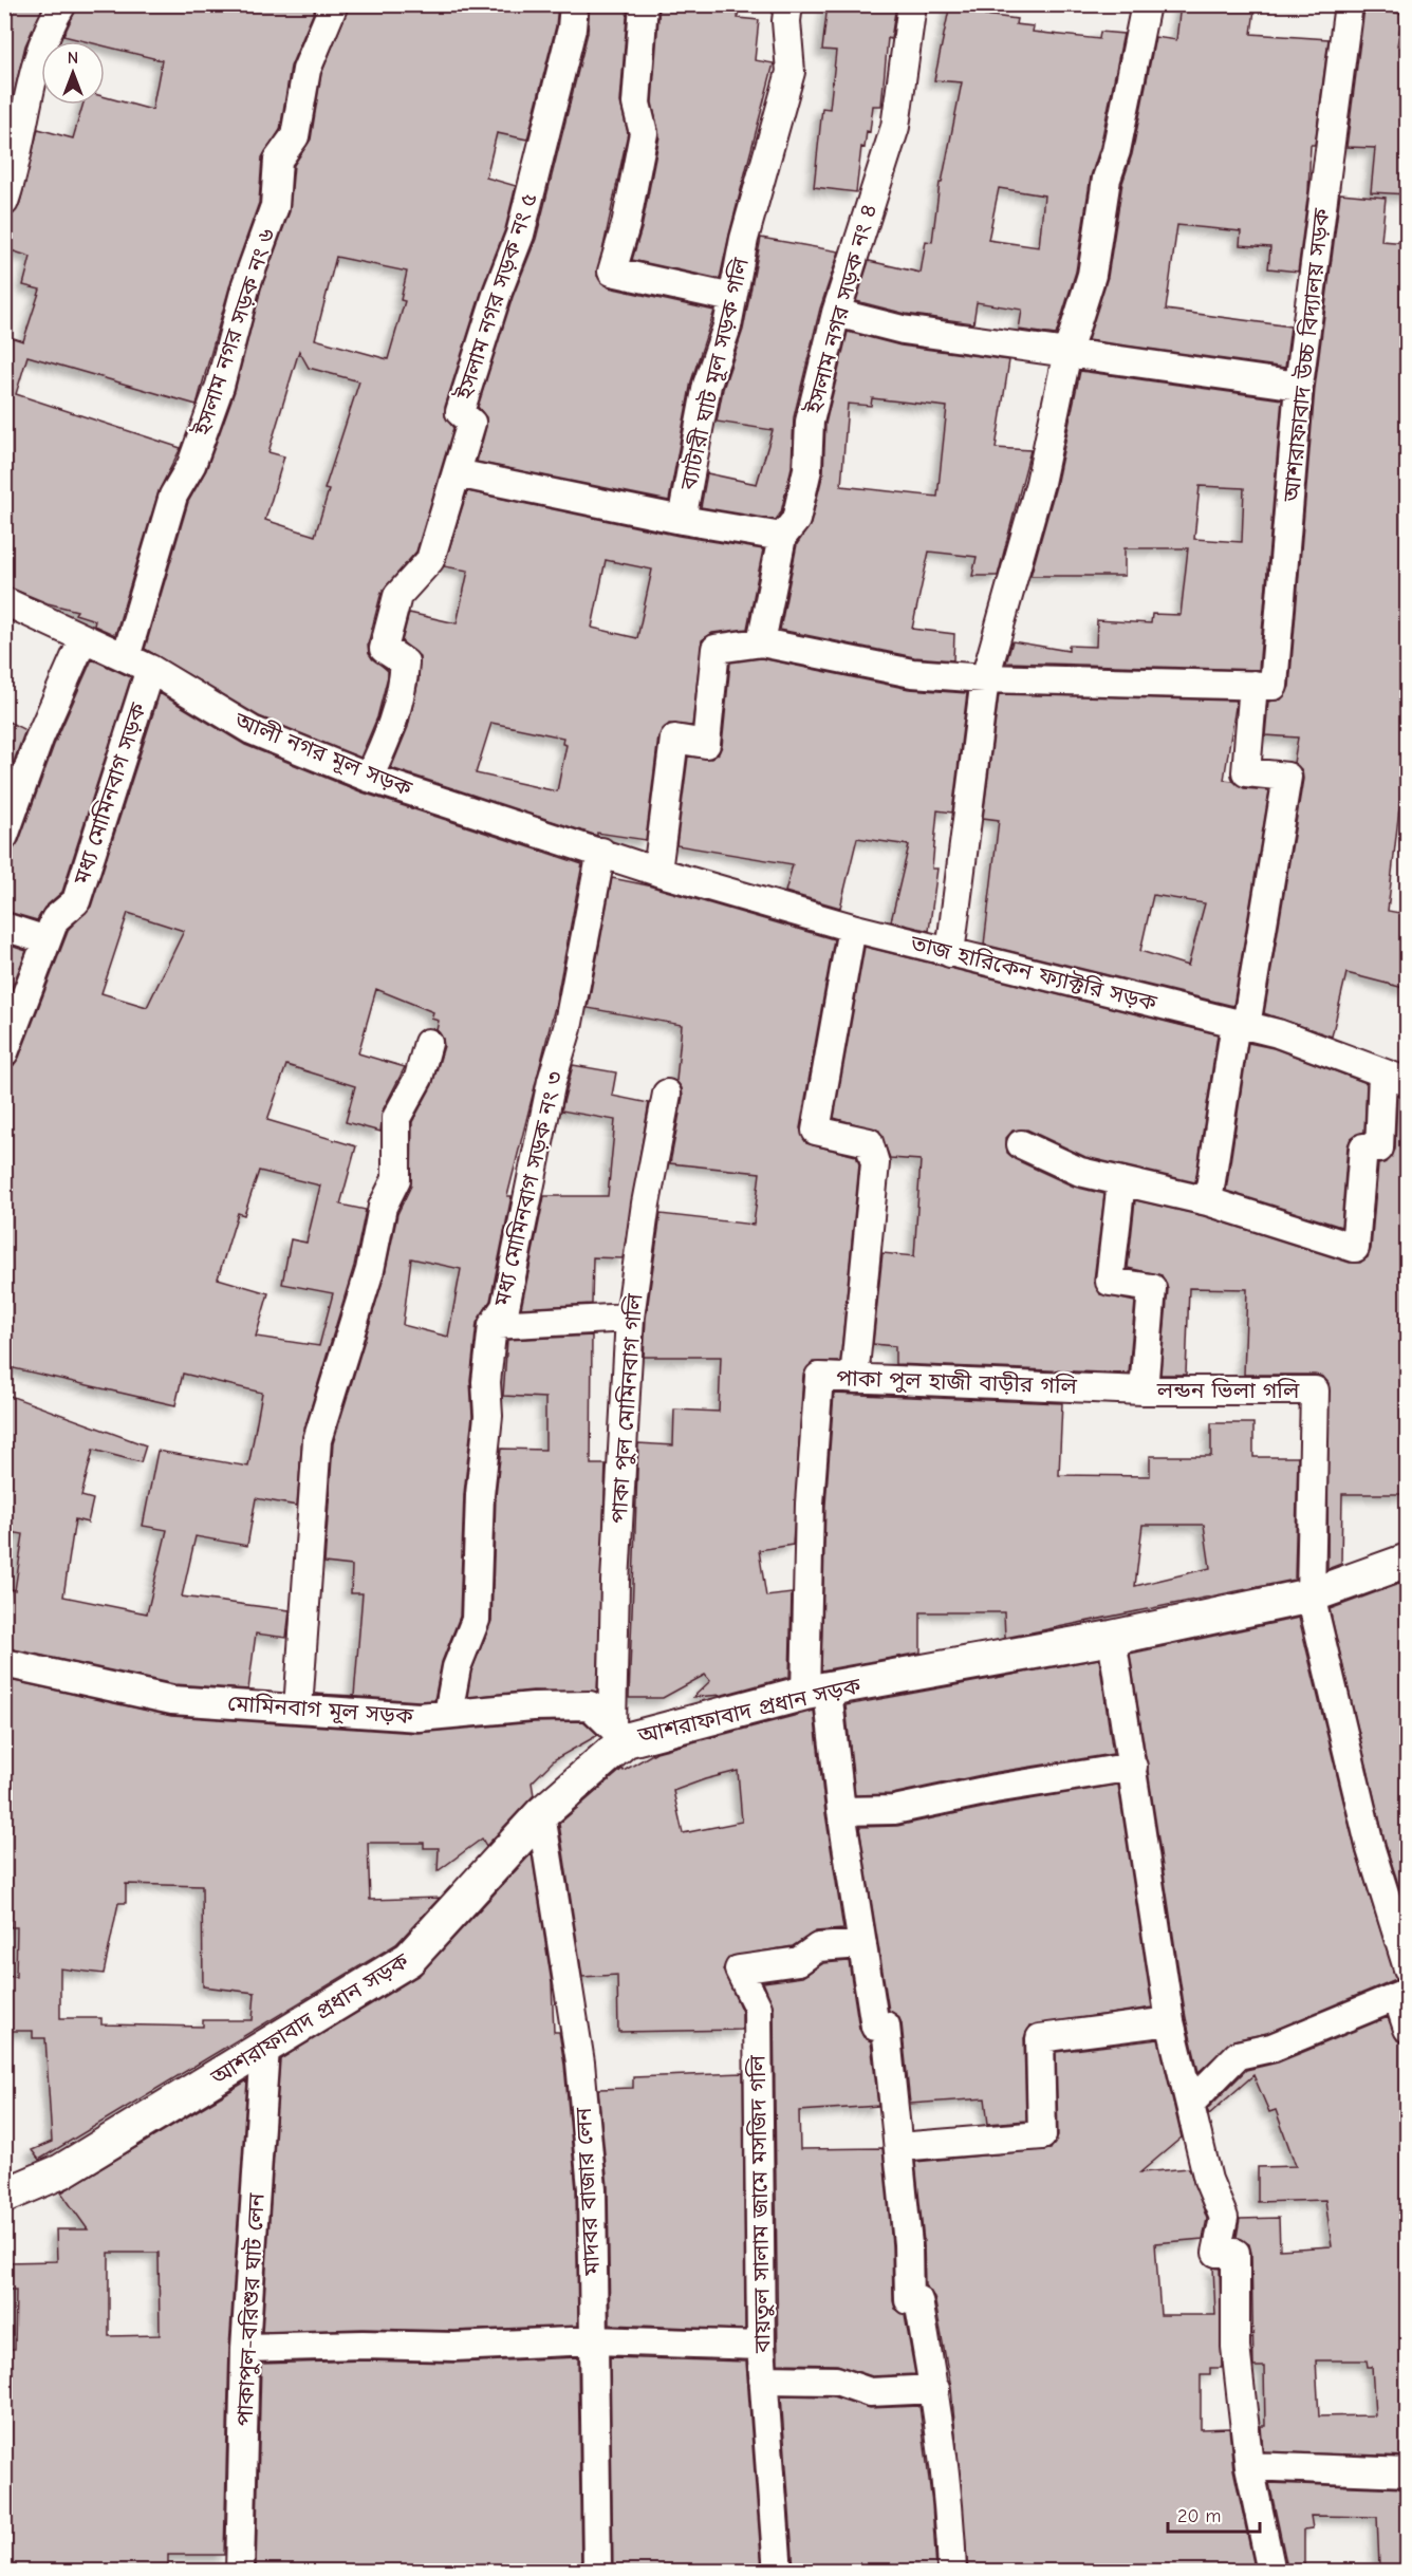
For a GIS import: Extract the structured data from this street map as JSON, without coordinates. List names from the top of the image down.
{
  "streets": {
    "street": [
      "ইসলাম নগর সড়ক নং ৫",
      "ইসলাম নগর সড়ক নং ৪",
      "ইসলাম নগর সড়ক নং ৬",
      "আশরাফাবাদ উচ্চ বিদ্যালয় সড়ক",
      "ব্যাটারী ঘাট মূল সড়ক গলি",
      "আলী নগর মূল সড়ক",
      "মধ্য মোমিনবাগ সড়ক",
      "তাজ হারিকেন ফ্যাক্টরি সড়ক",
      "মধ্য মোমিনবাগ সড়ক নং ৩",
      "পাকা পুল হাজী বাড়ীর গলি",
      "লন্ডন ভিলা গলি",
      "পাকা পুল মোমিনবাগ গলি",
      "মোমিনবাগ মূল সড়ক",
      "আশরাফাবাদ প্রধান সড়ক",
      "মাদবর বাজার লেন",
      "বায়তুল সালাম জামে মসজিদ গলি",
      "পাকাপুল-বরিশুর ঘাট লেন"
    ]
  },
  "crossings": [
    ["ইসলাম নগর সড়ক নং ৫", "ব্যাটারী ঘাট মূল সড়ক গলি"],
    ["ইসলাম নগর সড়ক নং ৫", "আলী নগর মূল সড়ক"],
    ["ইসলাম নগর সড়ক নং ৬", "আলী নগর মূল সড়ক"],
    ["আলী নগর মূল সড়ক", "মধ্য মোমিনবাগ সড়ক"],
    ["আলী নগর মূল সড়ক", "তাজ হারিকেন ফ্যাক্টরি সড়ক"],
    ["আলী নগর মূল সড়ক", "মধ্য মোমিনবাগ সড়ক নং ৩"],
    ["মধ্য মোমিনবাগ সড়ক নং ৩", "মোমিনবাগ মূল সড়ক"],
    ["পাকা পুল হাজী বাড়ীর গলি", "লন্ডন ভিলা গলি"],
    ["পাকা পুল হাজী বাড়ীর গলি", "আশরাফাবাদ প্রধান সড়ক"],
    ["লন্ডন ভিলা গলি", "আশরাফাবাদ প্রধান সড়ক"],
    ["পাকা পুল মোমিনবাগ গলি", "মোমিনবাগ মূল সড়ক"],
    ["পাকা পুল মোমিনবাগ গলি", "আশরাফাবাদ প্রধান সড়ক"],
    ["মোমিনবাগ মূল সড়ক", "আশরাফাবাদ প্রধান সড়ক"],
    ["আশরাফাবাদ প্রধান সড়ক", "মাদবর বাজার লেন"],
    ["আশরাফাবাদ প্রধান সড়ক", "পাকাপুল-বরিশুর ঘাট লেন"]
  ],
  "scale_bar": "20 m",
  "north": "top"
}
